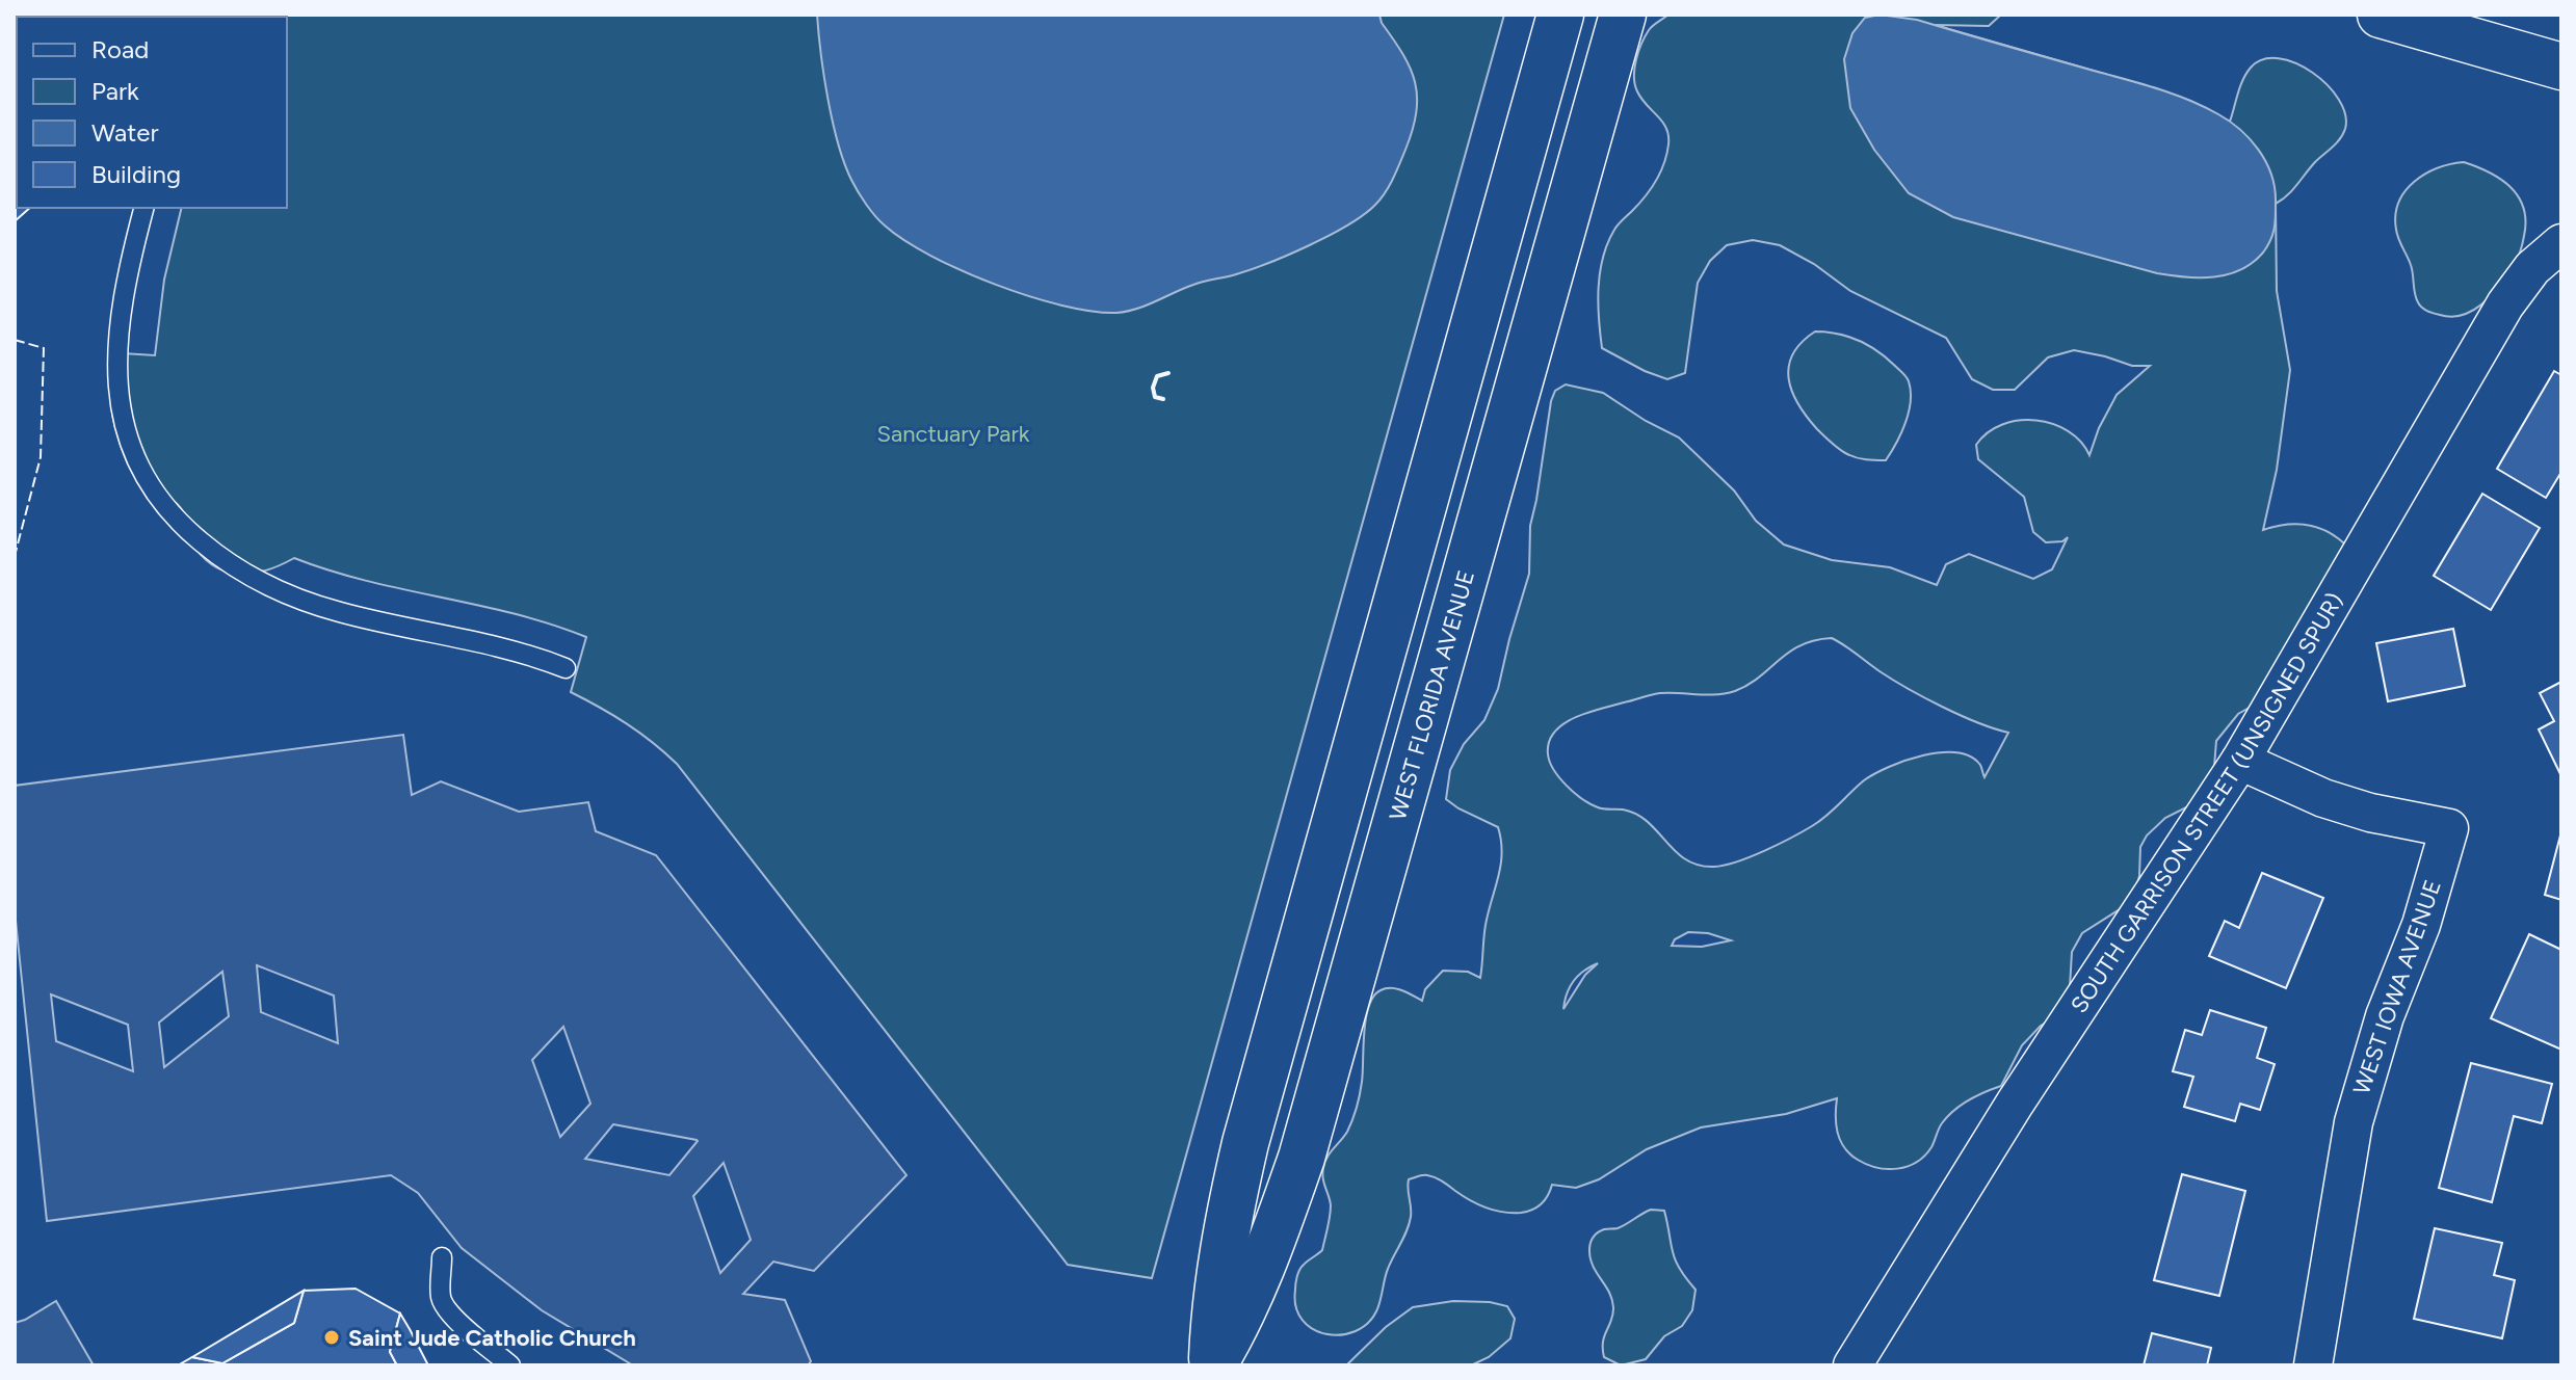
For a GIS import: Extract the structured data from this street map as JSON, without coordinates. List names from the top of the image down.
{
  "streets": {
    "street": ["WEST FLORIDA AVENUE", "SOUTH GARRISON STREET (UNSIGNED SPUR)", "WEST IOWA AVENUE"]
  },
  "crossings": [
    ["SOUTH GARRISON STREET (UNSIGNED SPUR)", "WEST IOWA AVENUE"]
  ],
  "parks": ["Sanctuary Park"],
  "places": ["Saint Jude Catholic Church"],
  "legend": [
    "Road",
    "Park",
    "Water",
    "Building"
  ]
}
